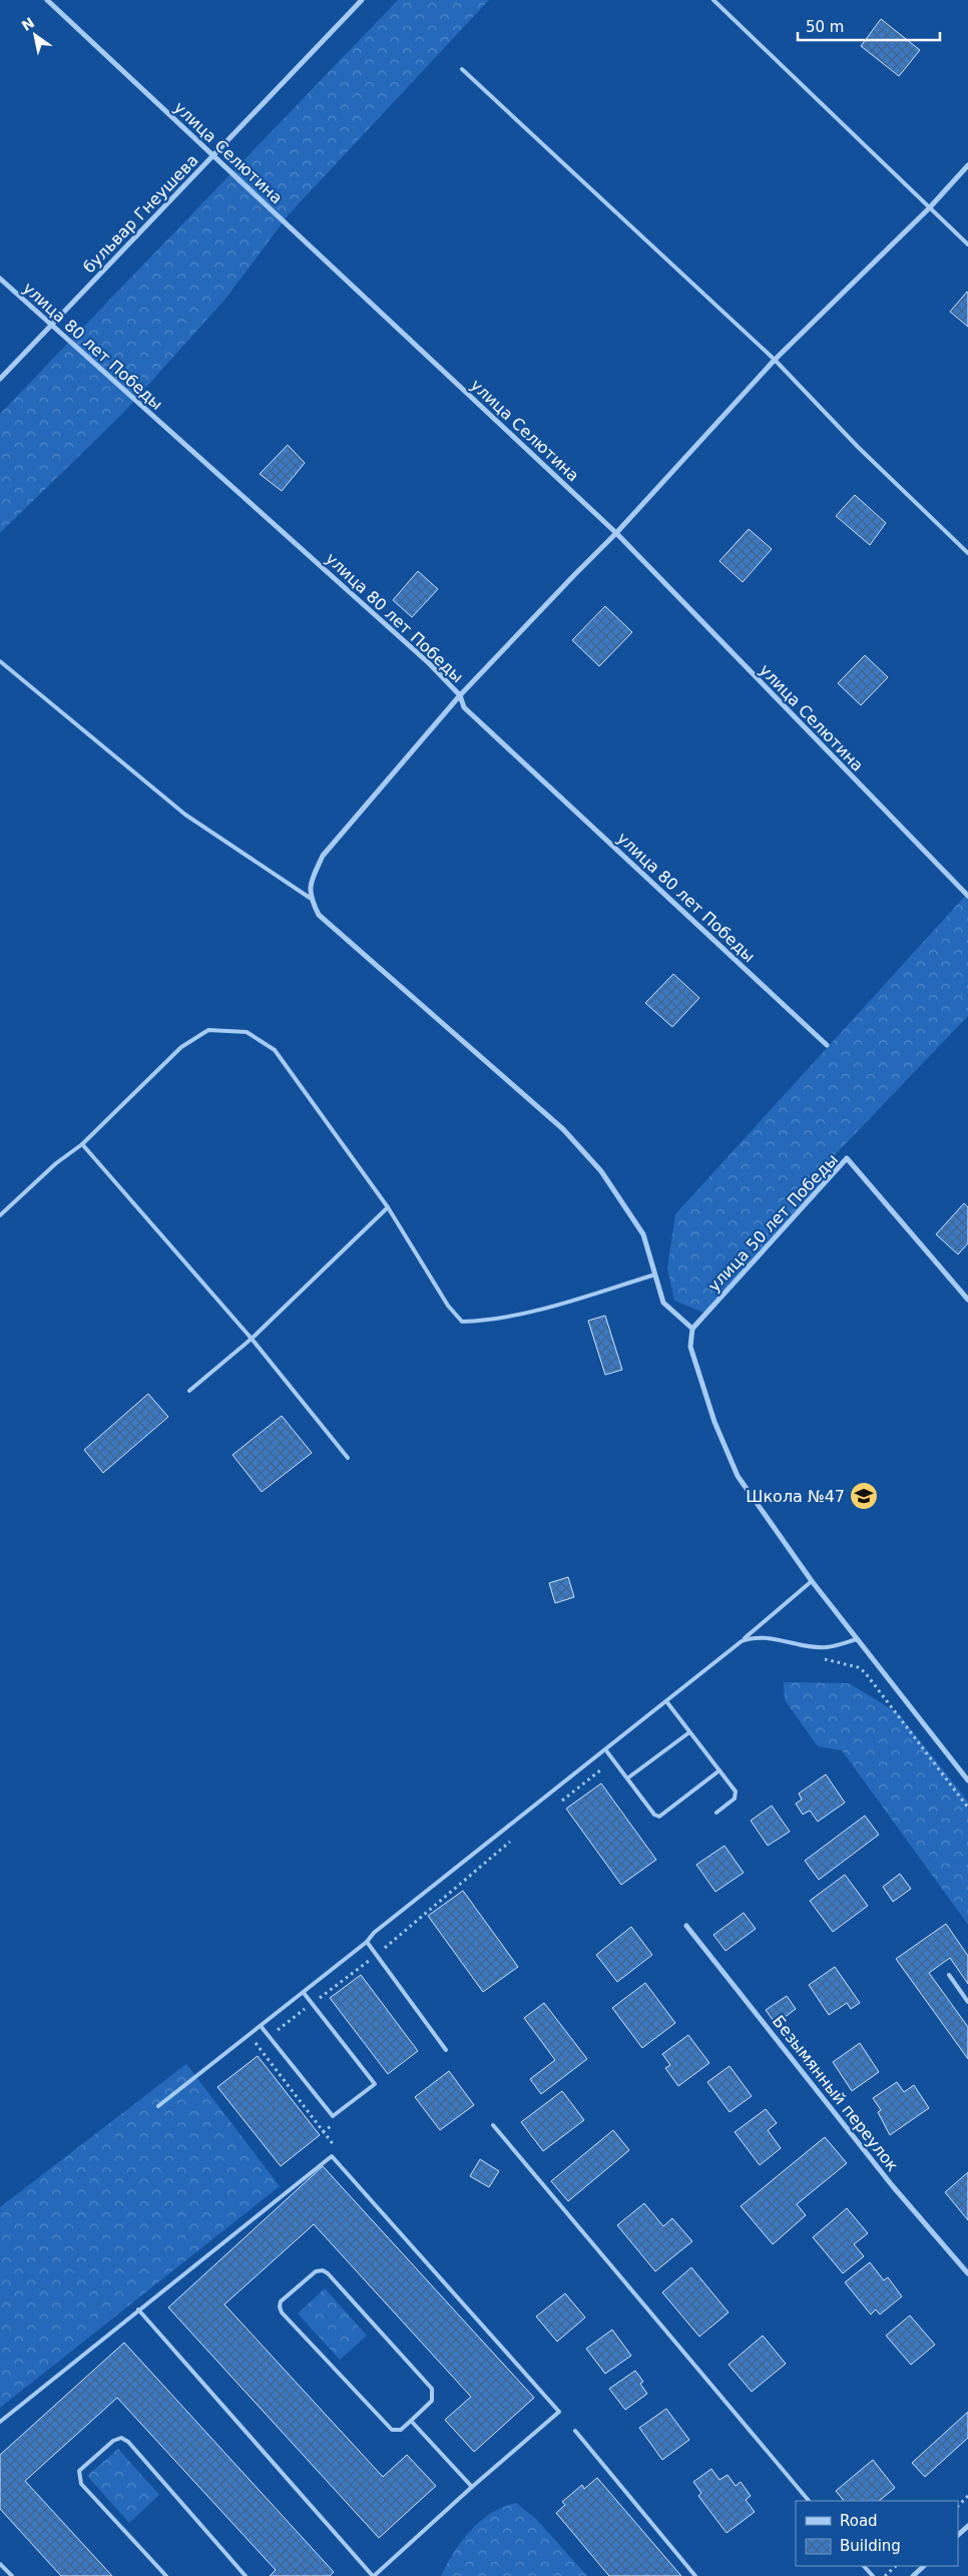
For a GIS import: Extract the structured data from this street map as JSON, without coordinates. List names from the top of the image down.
{
  "streets": {
    "street": [
      "улица Селютина",
      "бульвар Гнеушева",
      "улица 80 лет Победы",
      "улица 50 лет Победы",
      "Безымянный переулок"
    ]
  },
  "crossings": [
    ["улица Селютина", "бульвар Гнеушева"],
    ["бульвар Гнеушева", "улица 80 лет Победы"]
  ],
  "places": {
    "school or university": ["Школа №47"]
  },
  "legend": ["Road", "Building"],
  "scale_bar": "50 m",
  "north": "top left"
}
